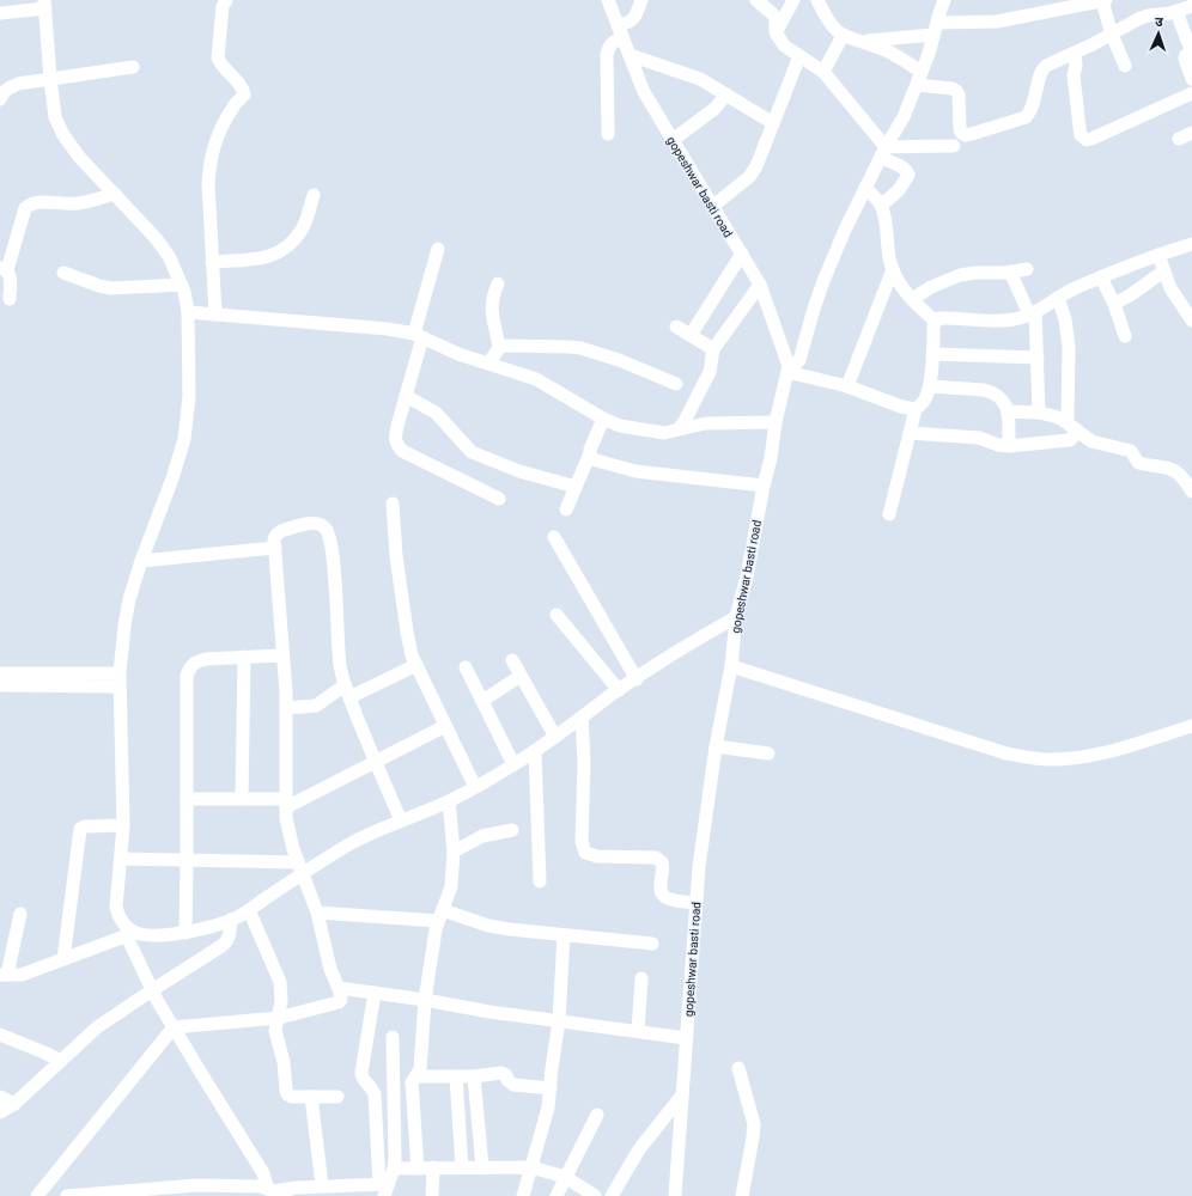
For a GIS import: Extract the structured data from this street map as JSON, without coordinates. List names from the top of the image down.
{
  "streets": {
    "street": ["gopeshwar basti road"]
  },
  "north": "top"
}
